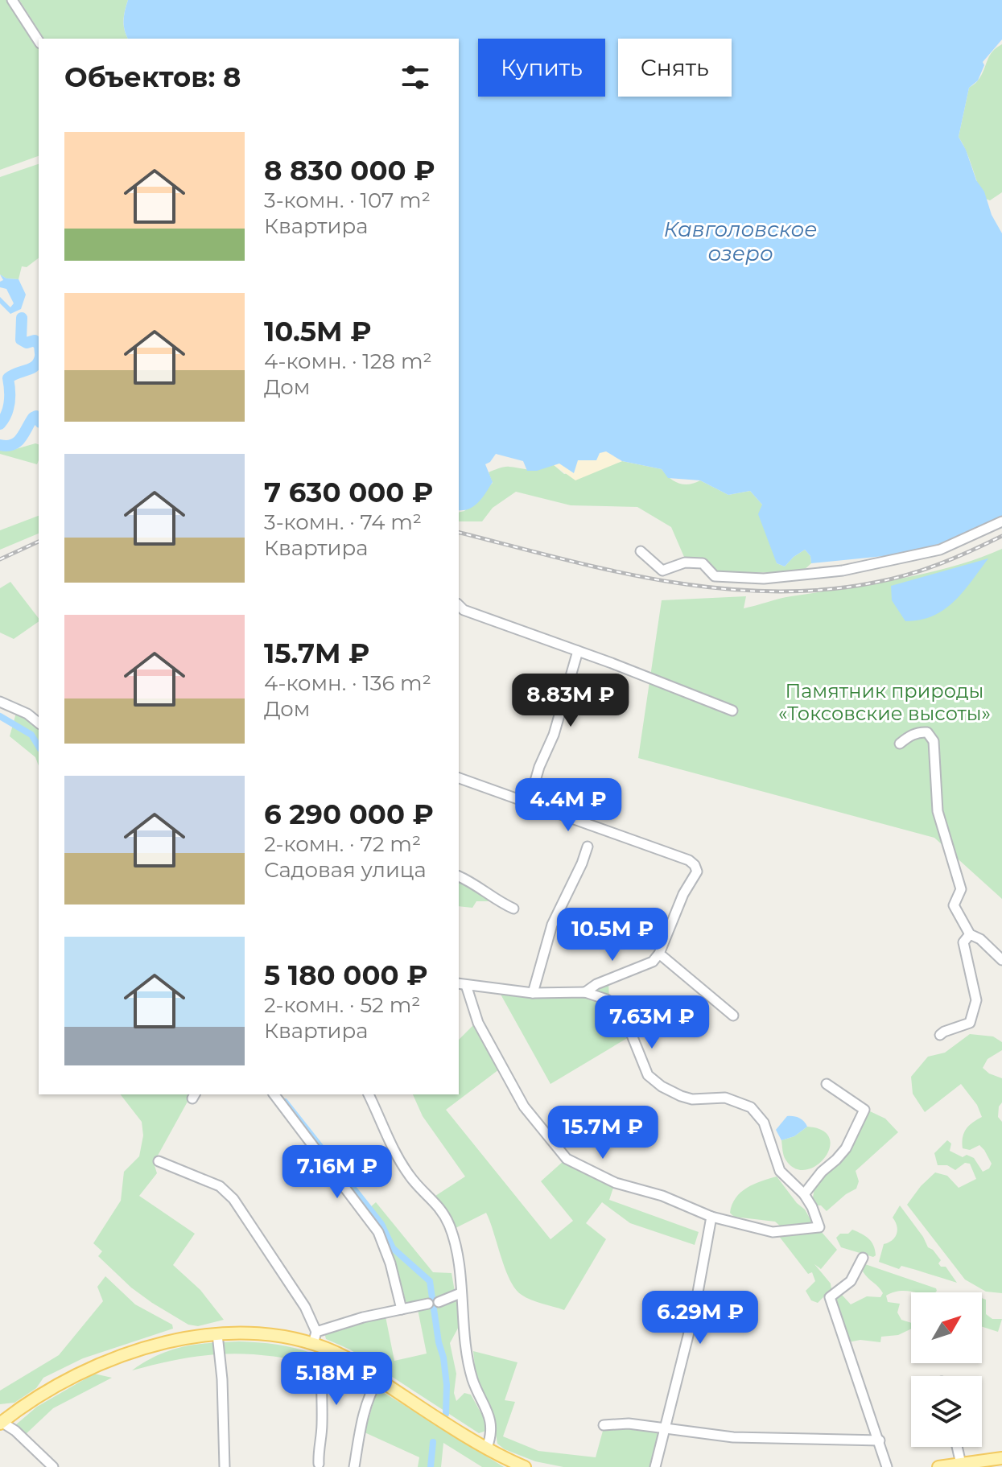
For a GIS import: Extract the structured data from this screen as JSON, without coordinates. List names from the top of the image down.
{
  "water": ["Кавголовское озеро"],
  "parks": ["Памятник природы «Токсовские высоты»"],
  "north": "top right",
  "page": {
    "chip": ["Купить", "Снять"],
    "heading": "Объектов: 8",
    "list": [
      {
        "name": "8 830 000 ₽",
        "note": "3-комн. · 107 m² · Квартира"
      },
      {
        "name": "10.5M ₽",
        "note": "4-комн. · 128 m² · Дом"
      },
      {
        "name": "7 630 000 ₽",
        "note": "3-комн. · 74 m² · Квартира"
      },
      {
        "name": "15.7M ₽",
        "note": "4-комн. · 136 m² · Дом"
      },
      {
        "name": "6 290 000 ₽",
        "note": "2-комн. · 72 m² · Садовая улица"
      },
      {
        "name": "5 180 000 ₽",
        "note": "2-комн. · 52 m² · Квартира"
      }
    ],
    "price": [
      "8.83M ₽",
      "4.4M ₽",
      "10.5M ₽",
      "7.63M ₽",
      "15.7M ₽",
      "7.16M ₽",
      "6.29M ₽",
      "5.18M ₽"
    ]
  }
}
